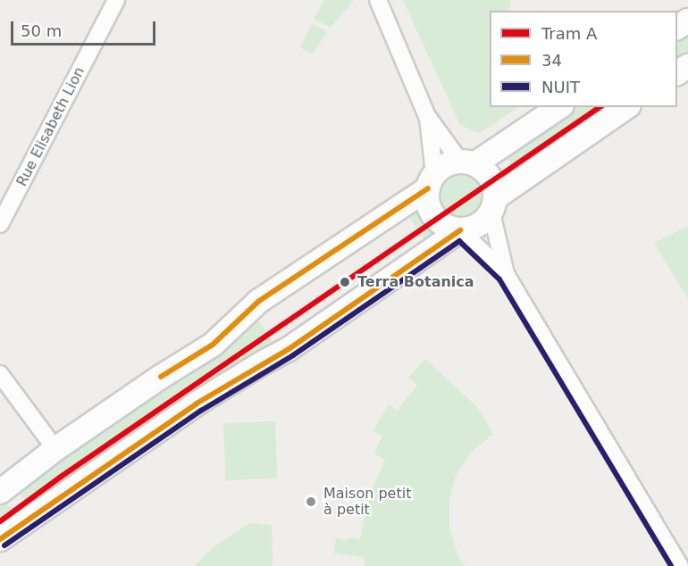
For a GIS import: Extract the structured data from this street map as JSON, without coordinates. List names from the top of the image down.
{
  "streets": {
    "street": ["Rue Elisabeth Lion"]
  },
  "places": ["Terra Botanica", "Maison petit à petit"],
  "lines": ["tram line A", "transit line 34", "transit line NUIT"],
  "legend": ["Tram A", "34", "NUIT"],
  "scale_bar": "50 m"
}
